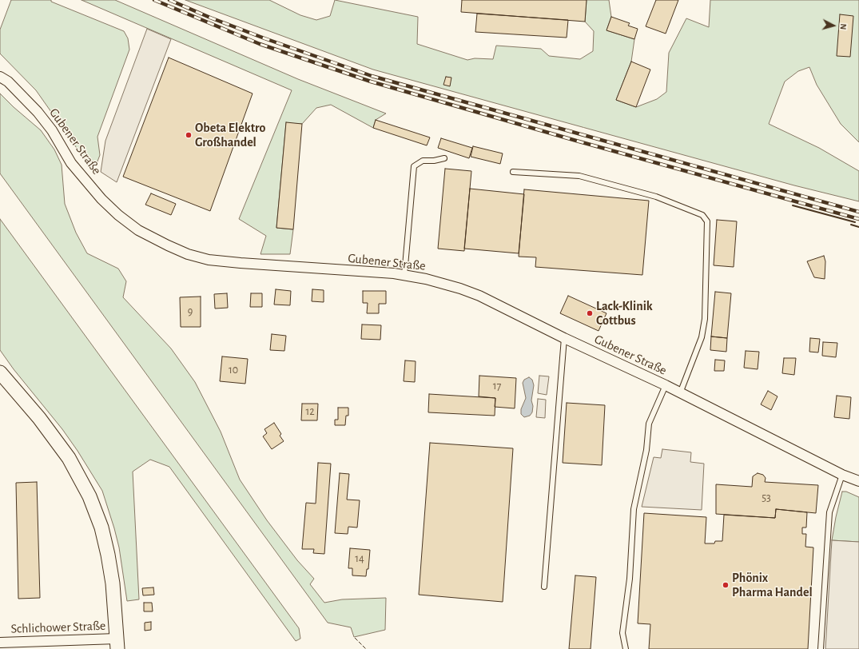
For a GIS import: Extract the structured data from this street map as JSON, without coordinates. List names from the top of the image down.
{
  "streets": {
    "street": ["Gubener Straße", "Schlichower Straße"]
  },
  "places": ["Obeta Elektro Großhandel", "Lack-Klinik Cottbus", "Phönix Pharma Handel"],
  "house_numbers": [
    "9",
    "10",
    "17",
    "12",
    "53",
    "14"
  ],
  "north": "right"
}
